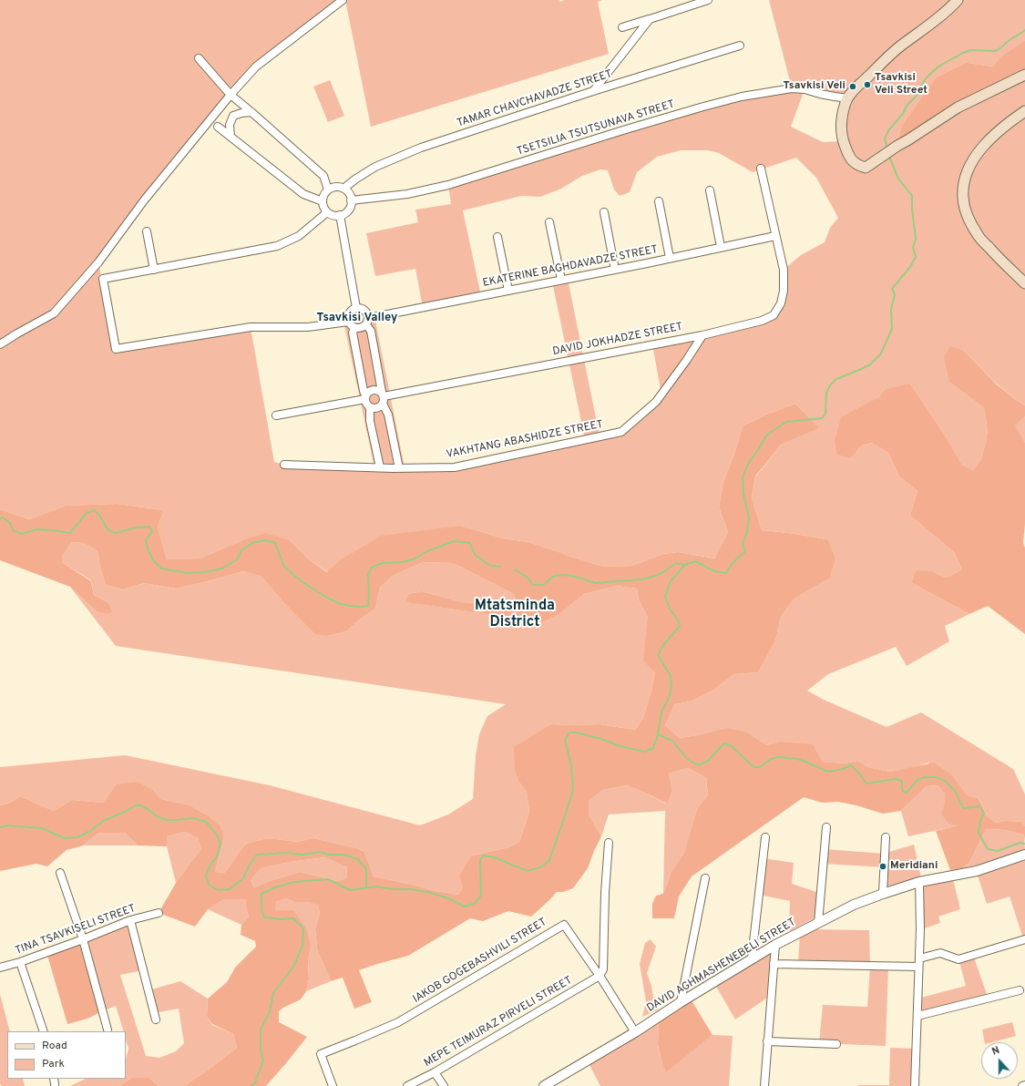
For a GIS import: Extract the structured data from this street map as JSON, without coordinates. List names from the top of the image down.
{
  "streets": {
    "street": [
      "TAMAR CHAVCHAVADZE STREET",
      "TSETSILIA TSUTSUNAVA STREET",
      "EKATERINE BAGHDAVADZE STREET",
      "DAVID JOKHADZE STREET",
      "VAKHTANG ABASHIDZE STREET",
      "TINA TSAVKISELI STREET",
      "IAKOB GOGEBASHVILI STREET",
      "DAVID AGHMASHENEBELI STREET",
      "MEPE TEIMURAZ PIRVELI STREET"
    ]
  },
  "crossings": [
    ["TAMAR CHAVCHAVADZE STREET", "TSETSILIA TSUTSUNAVA STREET"],
    ["EKATERINE BAGHDAVADZE STREET", "DAVID JOKHADZE STREET"],
    ["DAVID JOKHADZE STREET", "VAKHTANG ABASHIDZE STREET"],
    ["IAKOB GOGEBASHVILI STREET", "DAVID AGHMASHENEBELI STREET"],
    ["IAKOB GOGEBASHVILI STREET", "MEPE TEIMURAZ PIRVELI STREET"]
  ],
  "districts": ["Tsavkisi Valley", "Mtatsminda District"],
  "places": ["Tsavkisi Veli Street", "Tsavkisi Veli", "Meridiani"],
  "legend": ["Road", "Park"],
  "north": "top"
}
